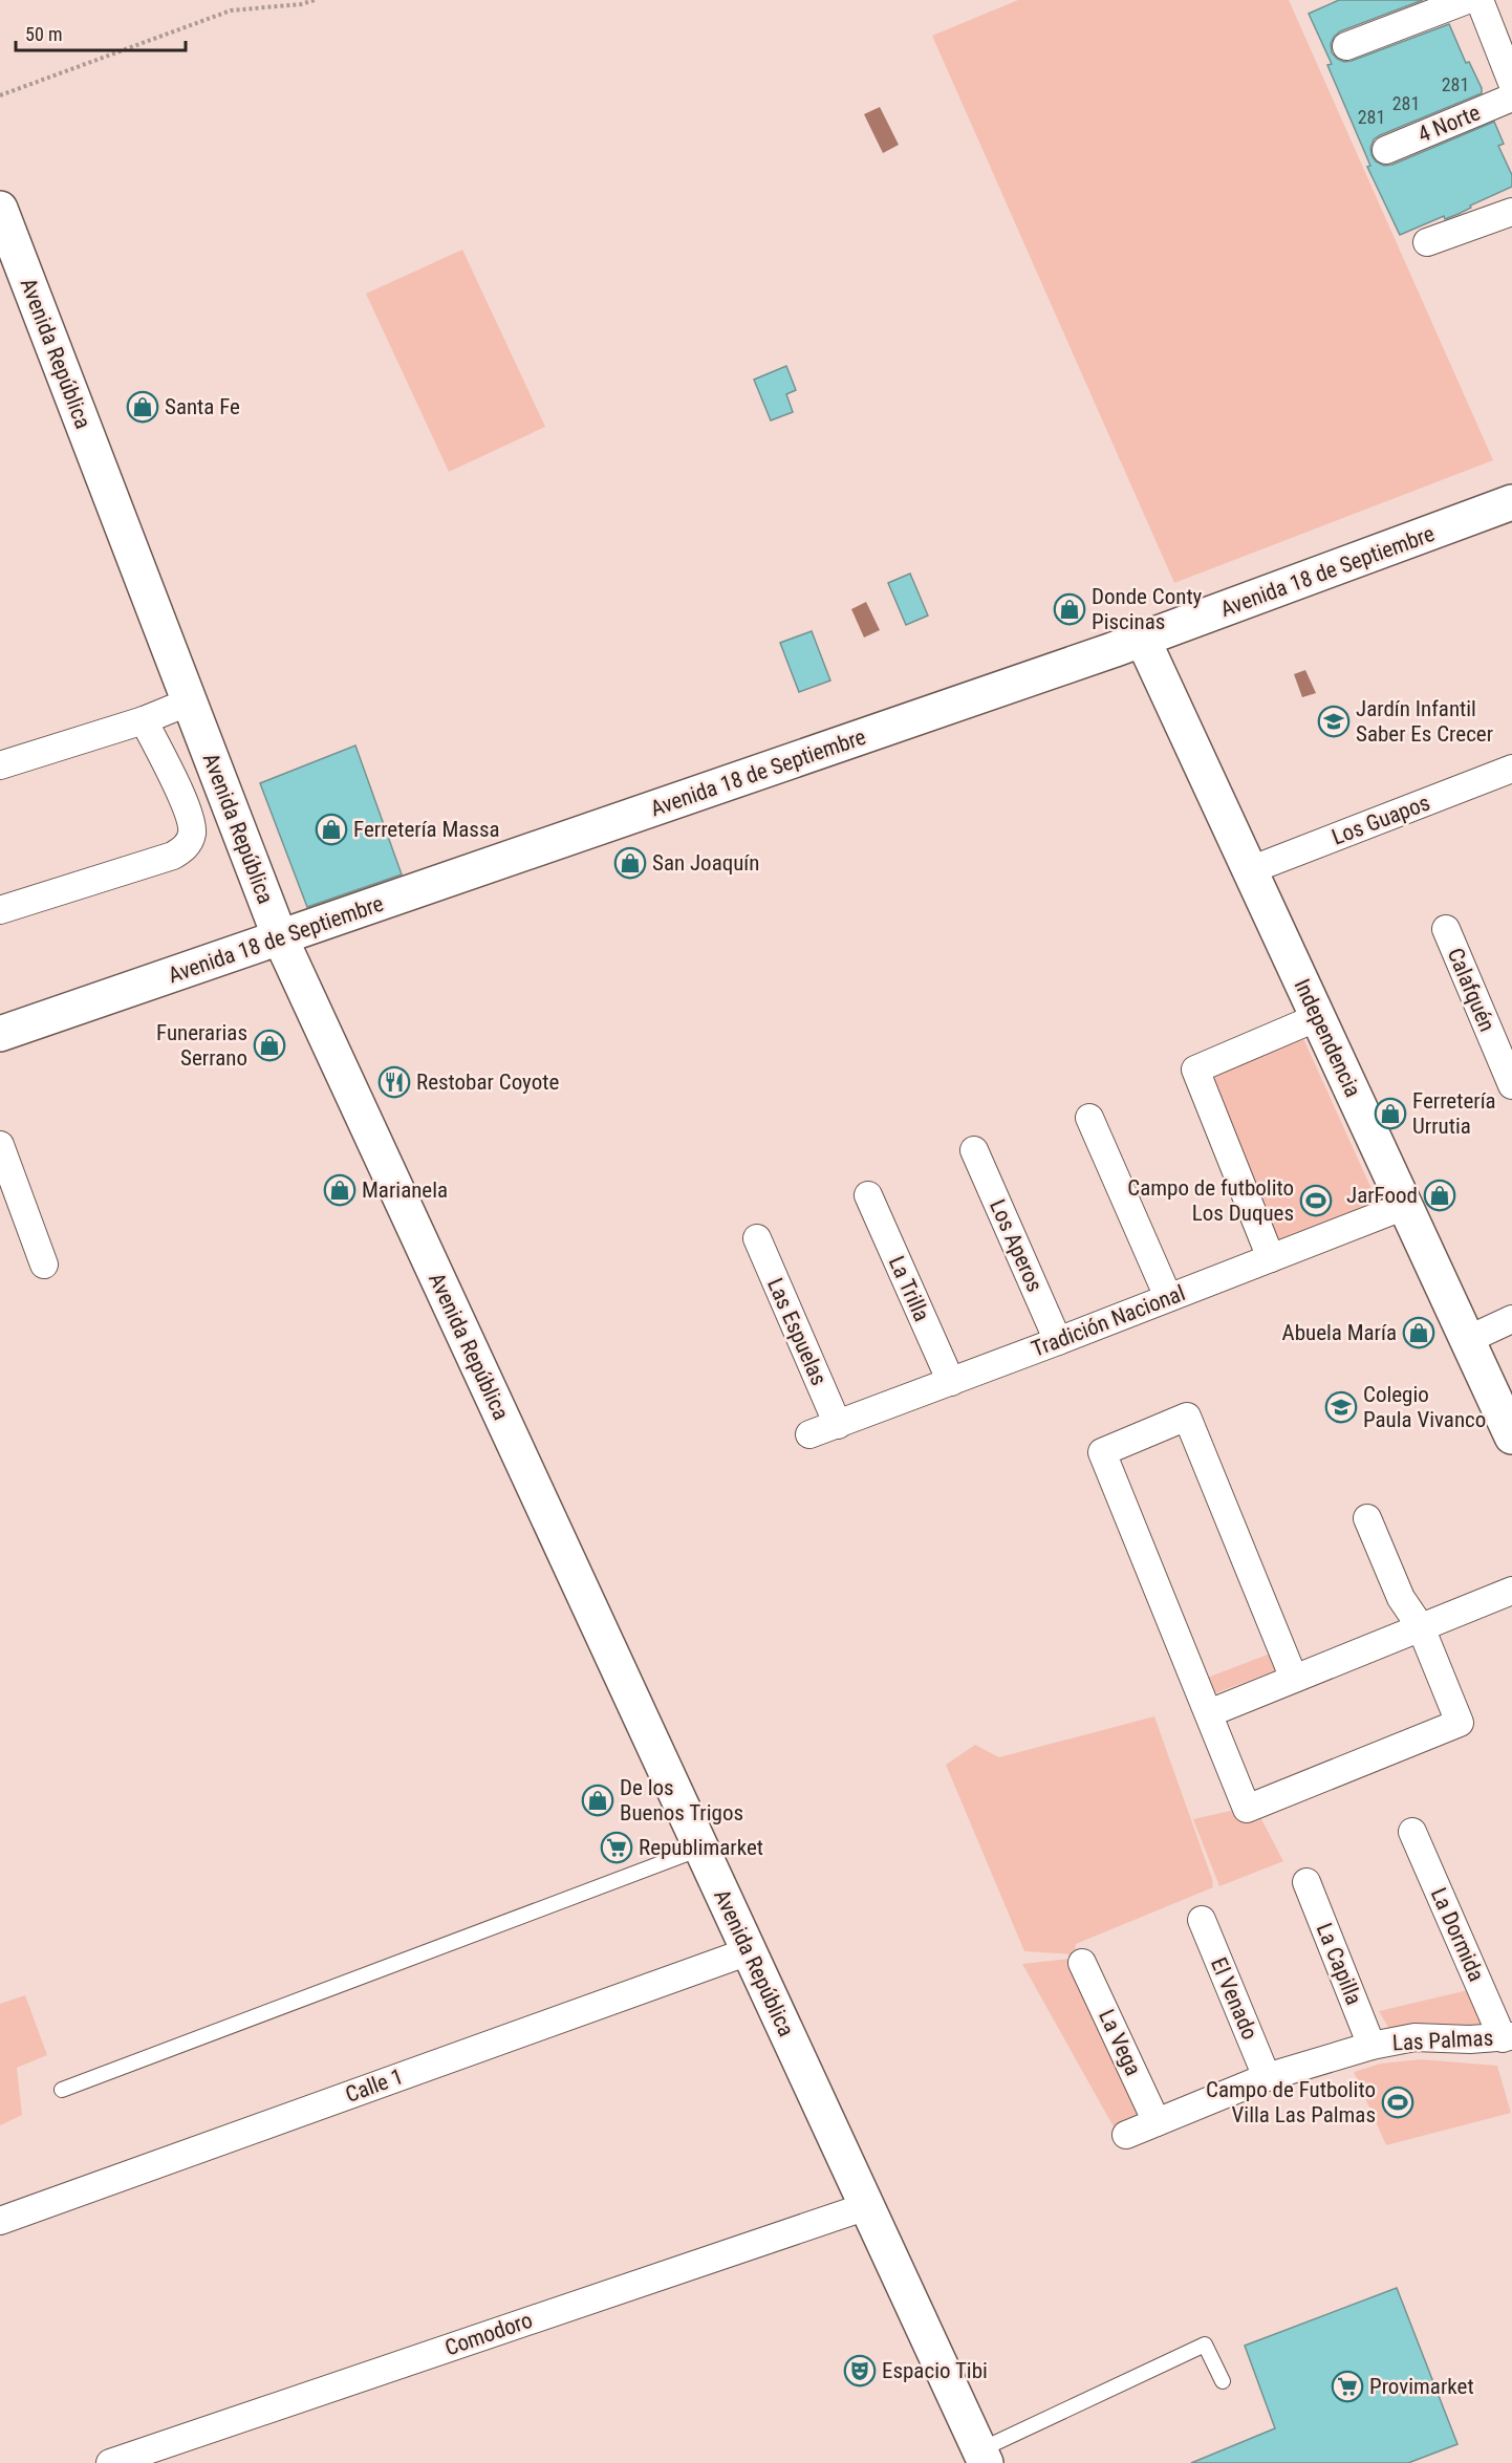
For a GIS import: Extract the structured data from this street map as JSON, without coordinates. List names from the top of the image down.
{
  "streets": {
    "main road": ["Avenida República", "Avenida 18 de Septiembre", "Independencia"],
    "street": [
      "4 Norte",
      "Los Guapos",
      "Calafquén",
      "Los Aperos",
      "La Trilla",
      "Tradición Nacional",
      "Las Espuelas",
      "La Dormida",
      "La Capilla",
      "El Venado",
      "Las Palmas",
      "La Vega",
      "Calle 1",
      "Comodoro"
    ]
  },
  "crossings": [
    ["Avenida República", "Avenida 18 de Septiembre"],
    ["Avenida República", "Calle 1"],
    ["Avenida República", "Comodoro"],
    ["Avenida 18 de Septiembre", "Independencia"],
    ["Los Guapos", "Independencia"],
    ["Independencia", "Tradición Nacional"],
    ["Los Aperos", "Tradición Nacional"],
    ["La Trilla", "Tradición Nacional"],
    ["Tradición Nacional", "Las Espuelas"],
    ["La Dormida", "Las Palmas"],
    ["La Capilla", "Las Palmas"],
    ["El Venado", "Las Palmas"],
    ["Las Palmas", "La Vega"]
  ],
  "places": {
    "shop": [
      "Santa Fe",
      "Donde Conty Piscinas",
      "Ferretería Massa",
      "San Joaquín",
      "Funerarias Serrano",
      "Ferretería Urrutia",
      "Marianela",
      "JarFood",
      "Abuela María",
      "De los Buenos Trigos"
    ],
    "school or university": ["Jardín Infantil Saber Es Crecer", "Colegio Paula Vivanco"],
    "restaurant": ["Restobar Coyote"],
    "sports": ["Campo de futbolito Los Duques", "Campo de Futbolito Villa Las Palmas"],
    "supermarket": ["Republimarket", "Provimarket"],
    "theatre": ["Espacio Tibi"]
  },
  "house_numbers": ["281", "281", "281"],
  "scale_bar": "50 m"
}
